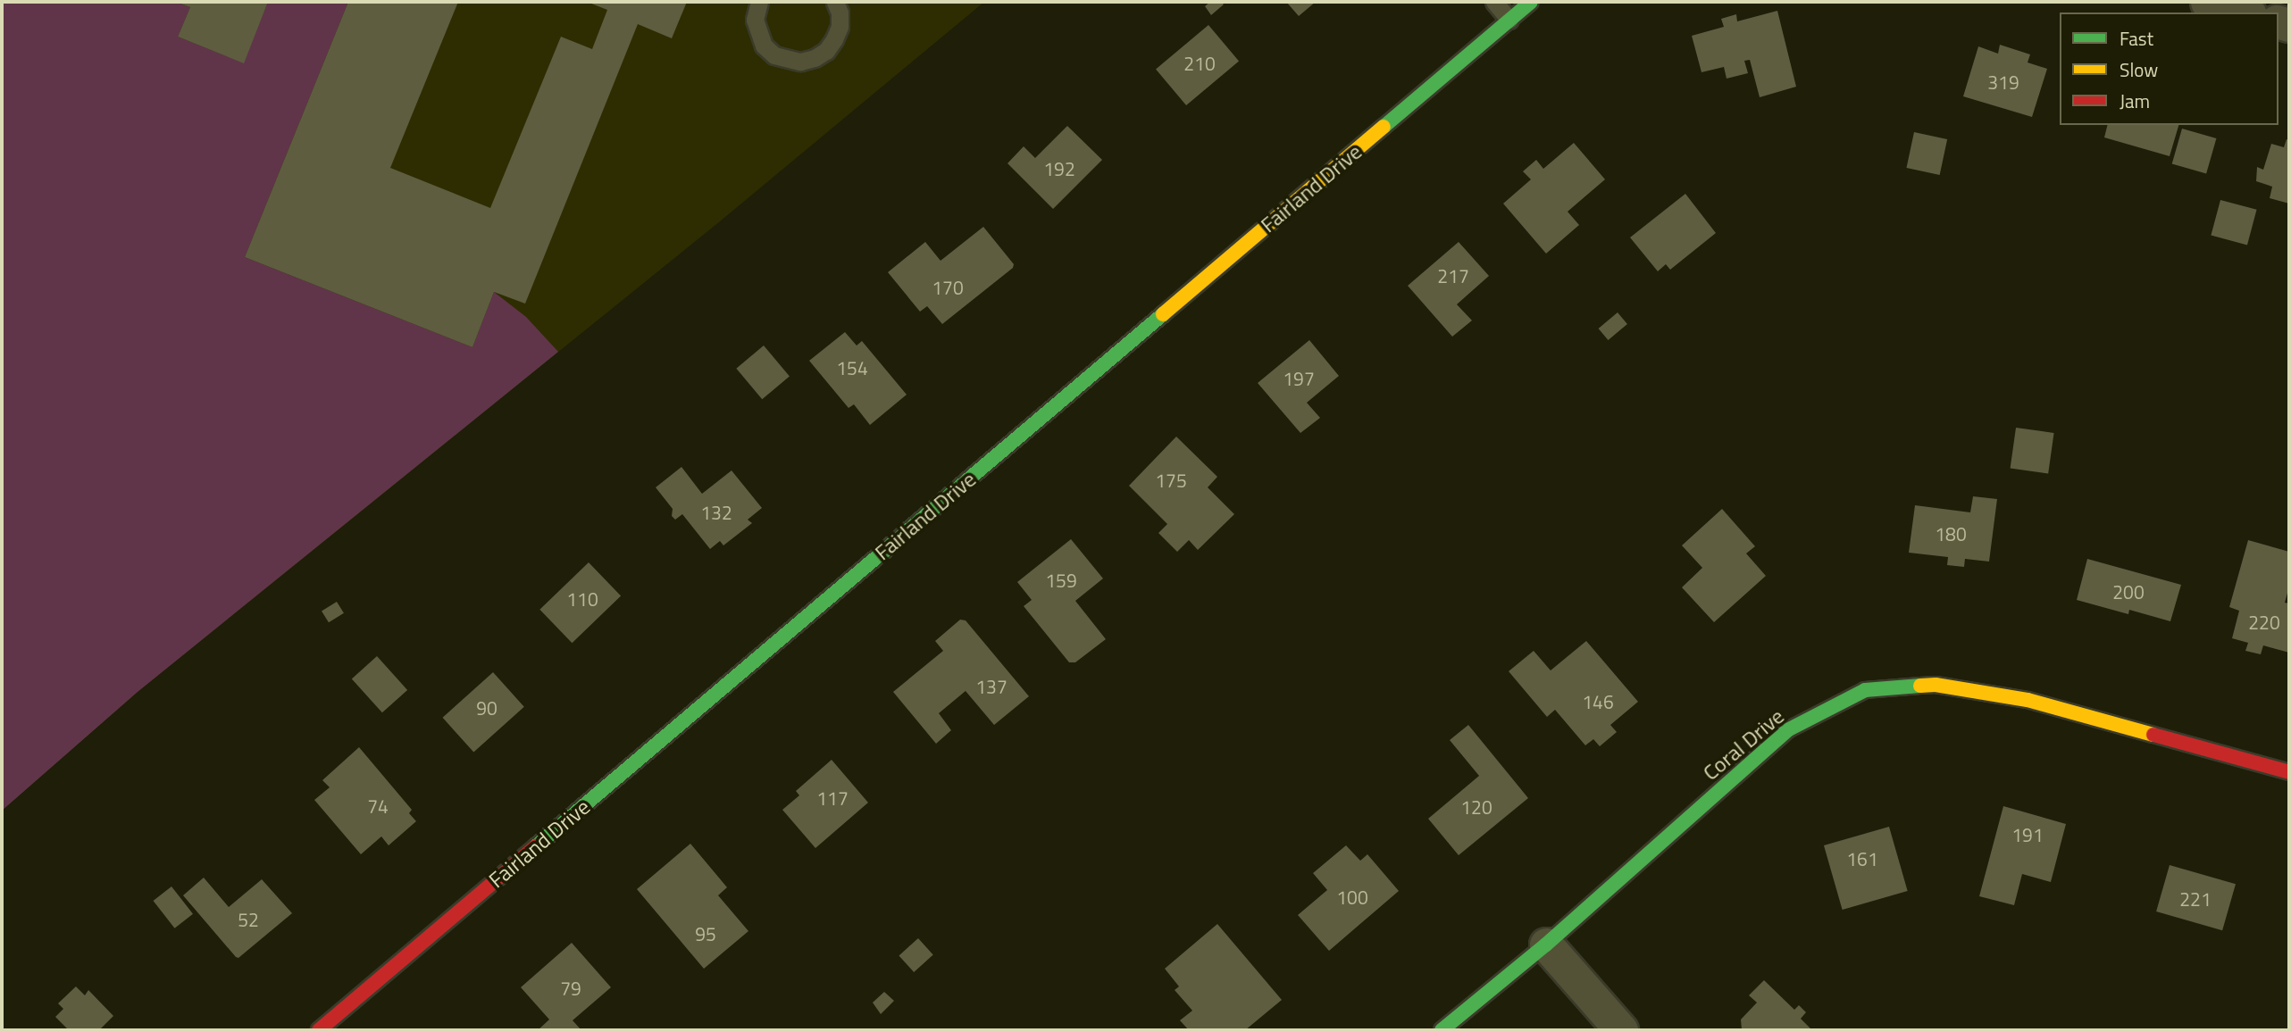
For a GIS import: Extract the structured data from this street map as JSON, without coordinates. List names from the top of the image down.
{
  "streets": {
    "street": ["Fairland Drive", "Coral Drive"]
  },
  "house_numbers": [
    "210",
    "319",
    "192",
    "217",
    "170",
    "154",
    "197",
    "175",
    "132",
    "180",
    "159",
    "200",
    "110",
    "220",
    "137",
    "146",
    "90",
    "117",
    "74",
    "120",
    "191",
    "161",
    "100",
    "221",
    "52",
    "95",
    "79"
  ],
  "legend": ["Fast", "Slow", "Jam"]
}
